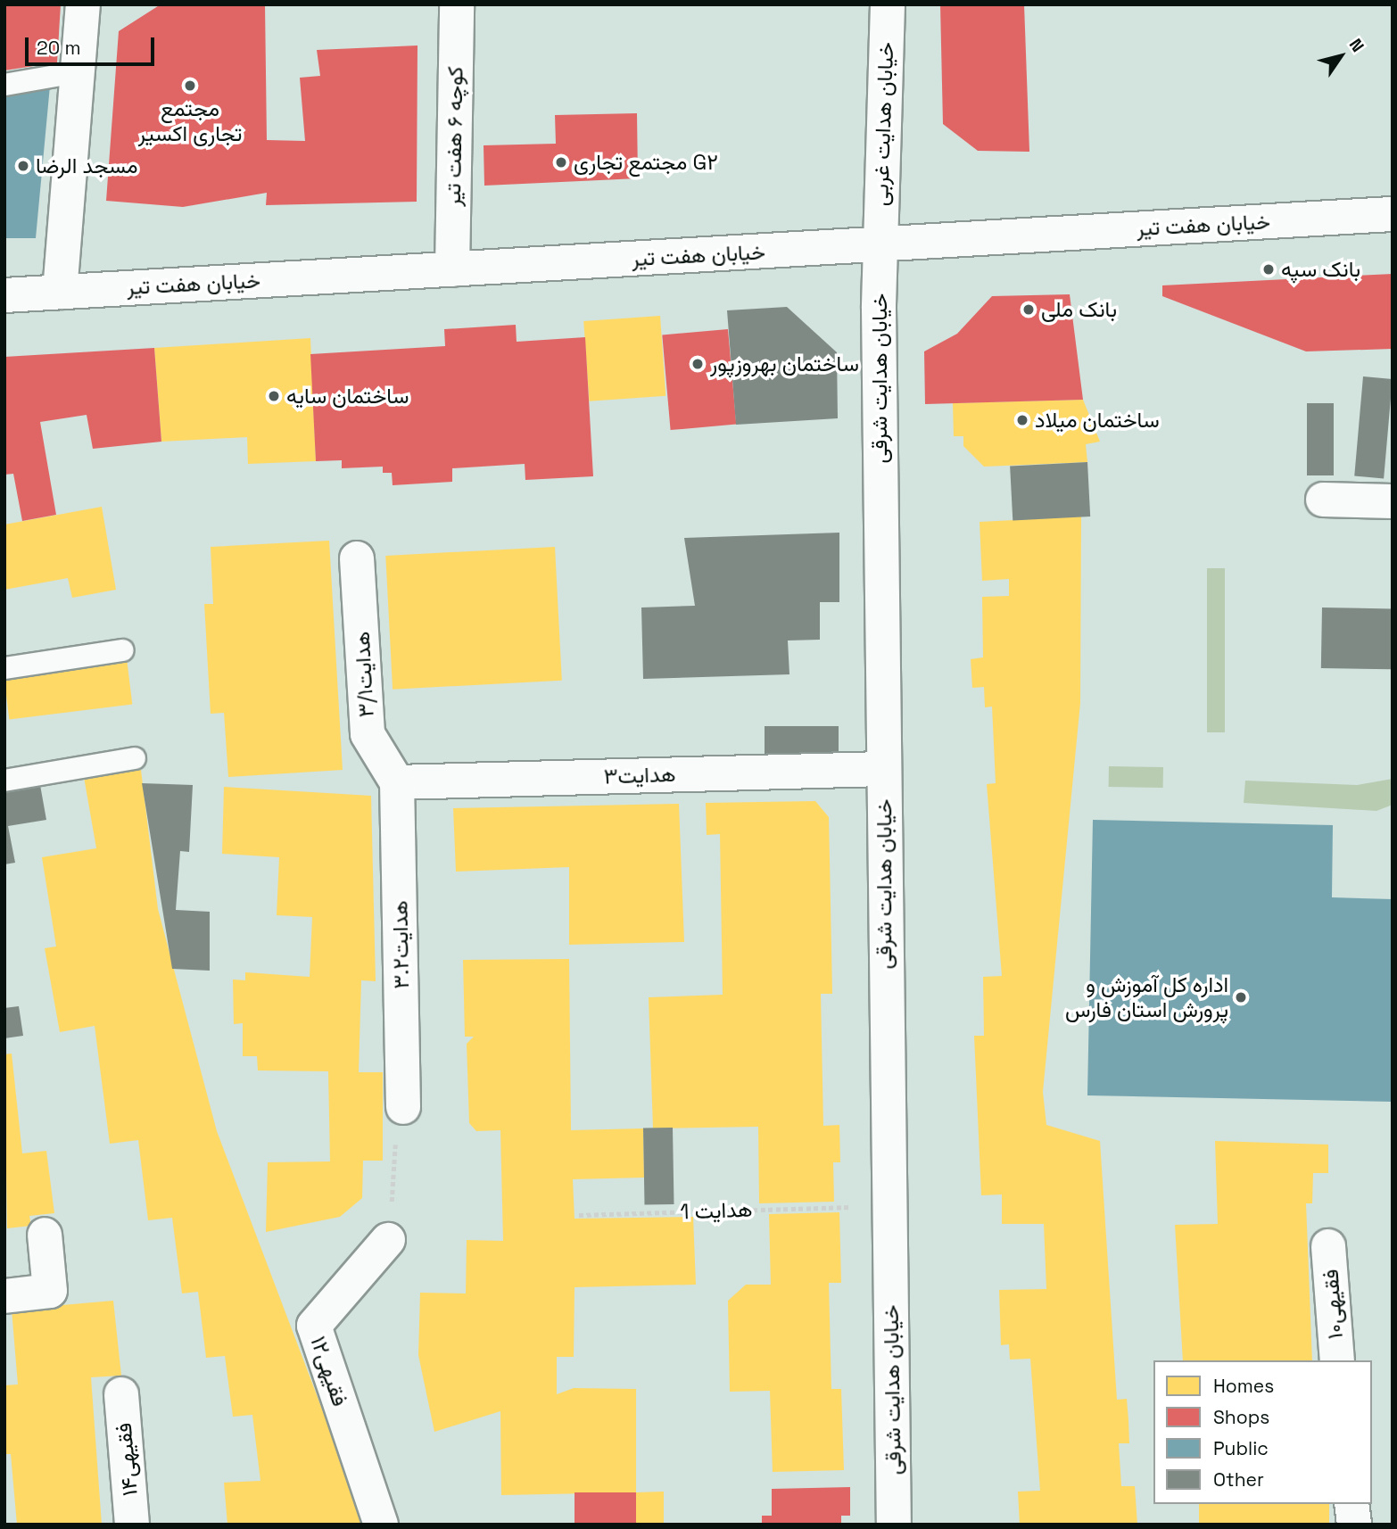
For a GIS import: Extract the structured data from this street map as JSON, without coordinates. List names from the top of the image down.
{
  "streets": {
    "street": [
      "خیابان هدایت غربی",
      "کوچه ۶ هفت تیر",
      "خیابان هفت تیر",
      "خیابان هدایت شرقی",
      "هدایت۳/۱",
      "هدایت۳",
      "هدایت۳.۲",
      "فقیهی۱۰",
      "فقیهی۱۲",
      "فقیهی۱۴"
    ],
    "path": ["1 هدایت"]
  },
  "crossings": [
    ["خیابان هدایت غربی", "خیابان هفت تیر"],
    ["خیابان هدایت غربی", "خیابان هدایت شرقی"],
    ["کوچه ۶ هفت تیر", "خیابان هفت تیر"],
    ["خیابان هفت تیر", "خیابان هدایت شرقی"],
    ["خیابان هدایت شرقی", "هدایت۳"],
    ["هدایت۳/۱", "هدایت۳"],
    ["هدایت۳/۱", "هدایت۳.۲"],
    ["هدایت۳", "هدایت۳.۲"]
  ],
  "places": [
    "مجتمع تجاری اکسیر",
    "مجتمع تجاری G۲",
    "مسجد الرضا",
    "بانک سپه",
    "بانک ملی",
    "ساختمان بهروزپور",
    "ساختمان سایه",
    "ساختمان میلاد",
    "اداره کل آموزش و پرورش استان فارس"
  ],
  "legend": [
    "Homes",
    "Shops",
    "Public",
    "Other"
  ],
  "scale_bar": "20 m",
  "north": "top right"
}
